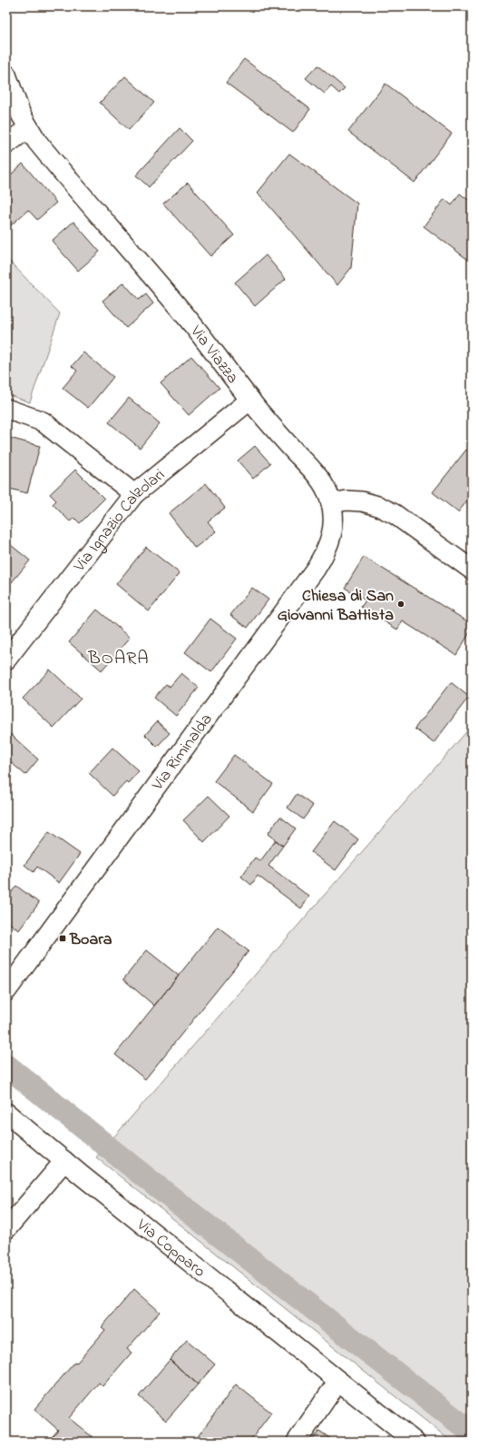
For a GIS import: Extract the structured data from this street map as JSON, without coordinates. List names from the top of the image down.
{
  "streets": {
    "street": [
      "Via Viazza",
      "Via Ignazio Calzolari",
      "Via Riminalda",
      "Via Copparo"
    ]
  },
  "crossings": [
    ["Via Viazza", "Via Ignazio Calzolari"],
    ["Via Viazza", "Via Riminalda"]
  ],
  "districts": ["BOARA"],
  "places": {
    "other": ["Chiesa di San Giovanni Battista"],
    "transit": ["Boara"]
  }
}
